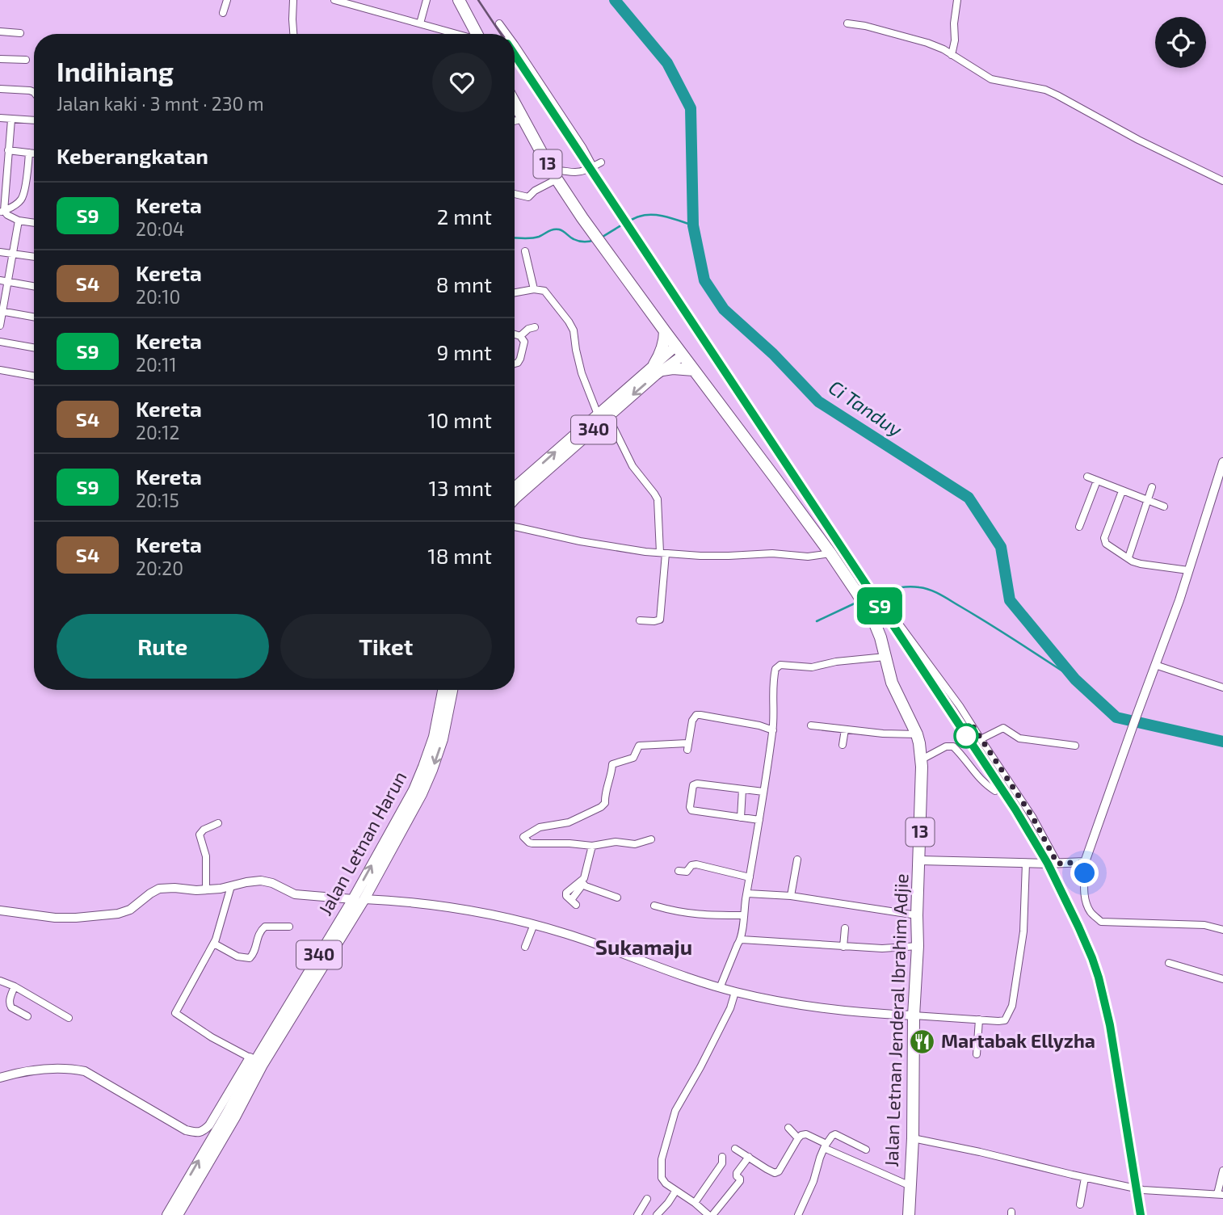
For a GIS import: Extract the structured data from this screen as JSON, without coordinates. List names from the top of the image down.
{
  "streets": {
    "highway": ["13", "Jalan Letnan Jenderal Ibrahim Adjie"],
    "main road": ["340", "Jalan Letnan Harun"]
  },
  "crossings": [
    ["13", "340"],
    ["13", "Jalan Letnan Jenderal Ibrahim Adjie"],
    ["340", "Jalan Letnan Jenderal Ibrahim Adjie"]
  ],
  "districts": ["Sukamaju"],
  "water": ["Ci Tanduy"],
  "places": {
    "restaurant": ["Martabak Ellyzha"]
  },
  "page": {
    "on_map": "S9",
    "heading": [
      ["Indihiang", "Jalan kaki · 3 mnt · 230 m"],
      "Keberangkatan"
    ],
    "list": [
      {
        "mark": "S9",
        "name": "Kereta",
        "note": "20:04",
        "value": "2 mnt"
      },
      {
        "mark": "S4",
        "name": "Kereta",
        "note": "20:10",
        "value": "8 mnt"
      },
      {
        "mark": "S9",
        "name": "Kereta",
        "note": "20:11",
        "value": "9 mnt"
      },
      {
        "mark": "S4",
        "name": "Kereta",
        "note": "20:12",
        "value": "10 mnt"
      },
      {
        "mark": "S9",
        "name": "Kereta",
        "note": "20:15",
        "value": "13 mnt"
      },
      {
        "mark": "S4",
        "name": "Kereta",
        "note": "20:20",
        "value": "18 mnt"
      }
    ],
    "buttons": ["Rute", "Tiket"]
  }
}
